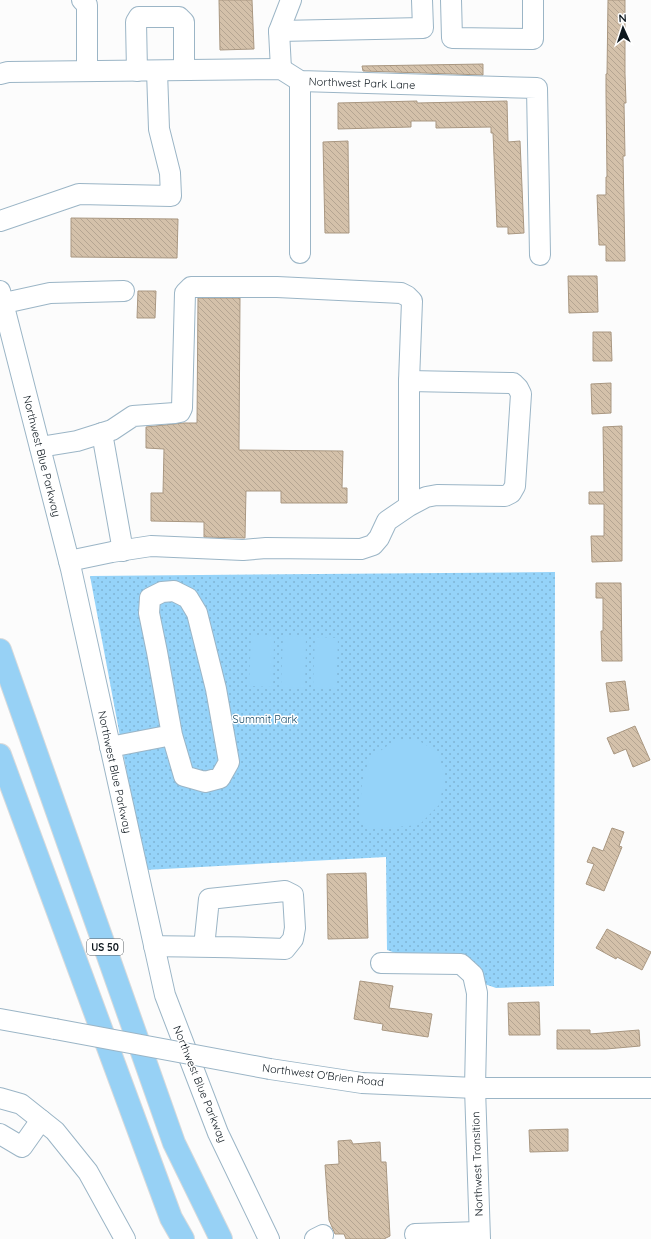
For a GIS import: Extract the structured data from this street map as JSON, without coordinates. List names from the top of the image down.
{
  "streets": {
    "highway": ["US 50"],
    "street": [
      "Northwest Park Lane",
      "Northwest Blue Parkway",
      "Northwest O'Brien Road",
      "Northwest Transition"
    ]
  },
  "crossings": [
    ["Northwest O'Brien Road", "Northwest Transition"]
  ],
  "parks": ["Summit Park"],
  "north": "top"
}
